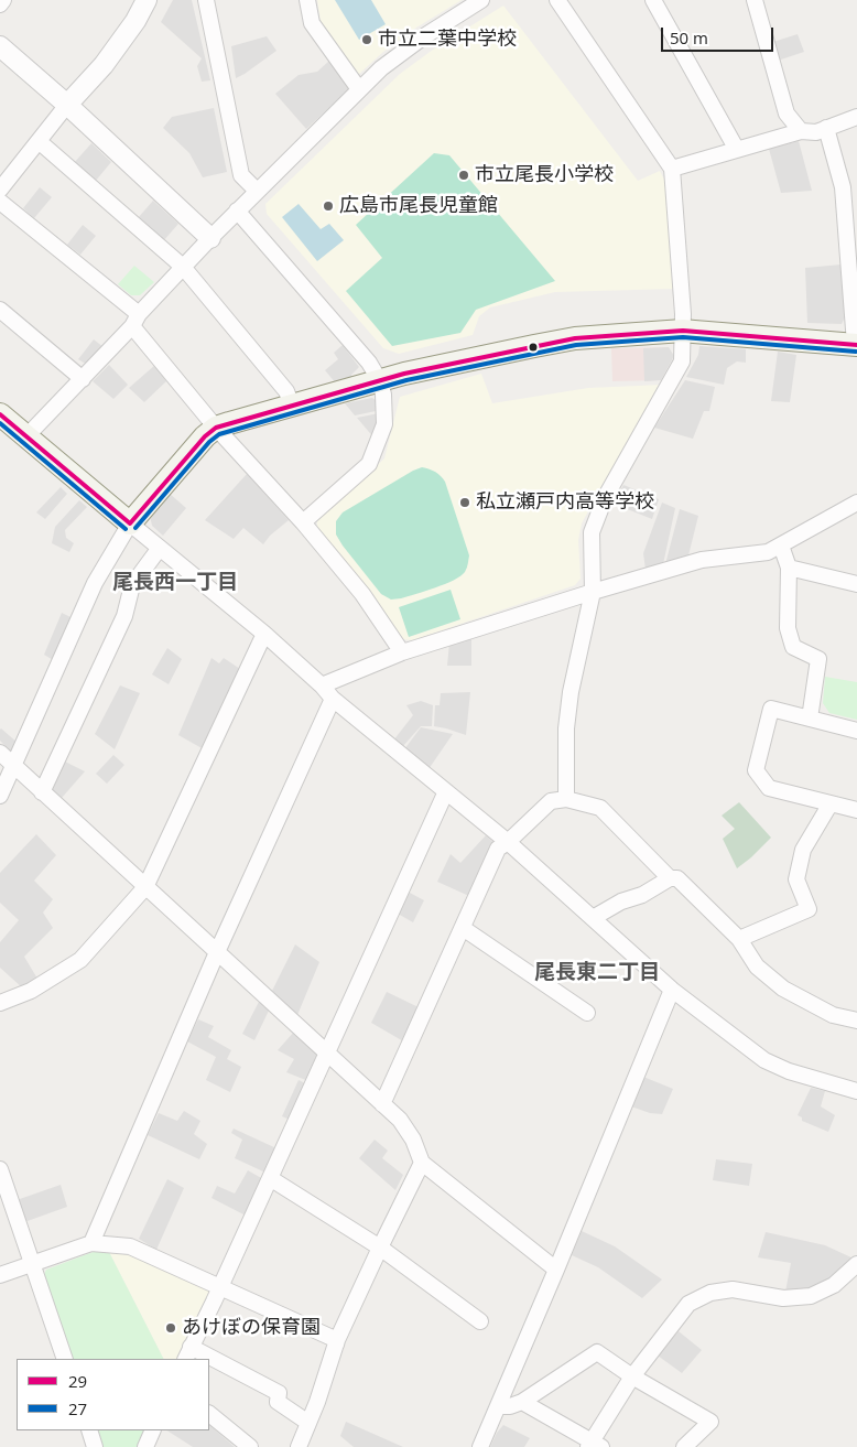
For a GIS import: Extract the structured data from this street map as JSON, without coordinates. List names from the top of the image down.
{
  "districts": ["尾長西一丁目", "尾長東二丁目"],
  "places": [
    "市立二葉中学校",
    "市立尾長小学校",
    "広島市尾長児童館",
    "私立瀬戸内高等学校",
    "あけぼの保育園"
  ],
  "lines": ["transit line 29", "transit line 27"],
  "legend": ["29", "27"],
  "scale_bar": "50 m"
}
